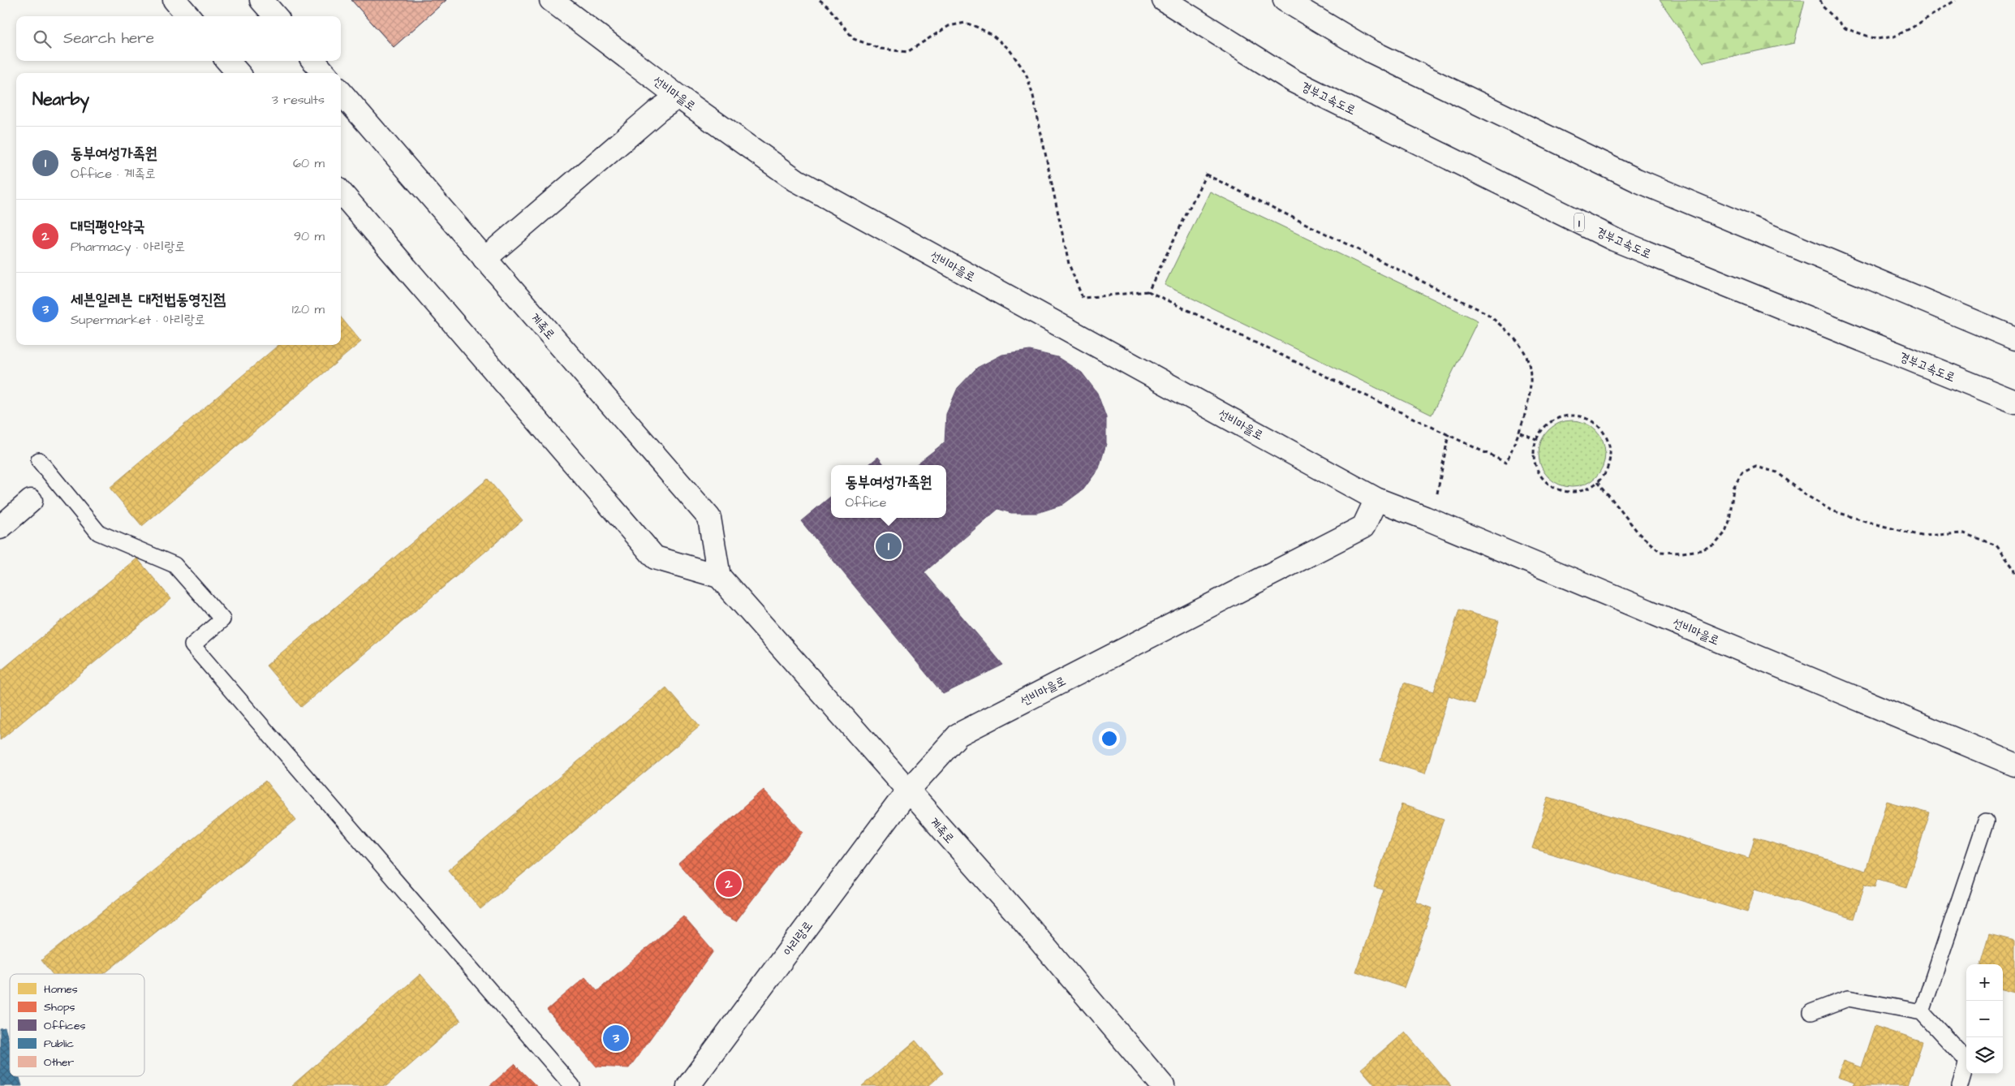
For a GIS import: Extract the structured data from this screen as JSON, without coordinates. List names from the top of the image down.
{
  "streets": {
    "main road": [
      "선비마을로",
      "경부고속도로",
      "1",
      "계족로",
      "아리랑로"
    ]
  },
  "crossings": [
    ["선비마을로", "계족로"],
    ["선비마을로", "아리랑로"],
    ["계족로", "아리랑로"]
  ],
  "legend": [
    "Homes",
    "Shops",
    "Offices",
    "Public",
    "Other"
  ],
  "page": {
    "search": "Search here",
    "heading": ["Nearby", "3 results"],
    "list": [
      {
        "mark": "1",
        "name": "동부여성가족원",
        "note": "Office · 계족로",
        "value": "60 m"
      },
      {
        "mark": "2",
        "name": "대덕평안약국",
        "note": "Pharmacy · 아리랑로",
        "value": "90 m"
      },
      {
        "mark": "3",
        "name": "세븐일레븐 대전법동영진점",
        "note": "Supermarket · 아리랑로",
        "value": "120 m"
      }
    ],
    "popup": ["동부여성가족원", "Office"],
    "pins": ["1", "2", "3"],
    "map_buttons": ["+", "−"]
  }
}
